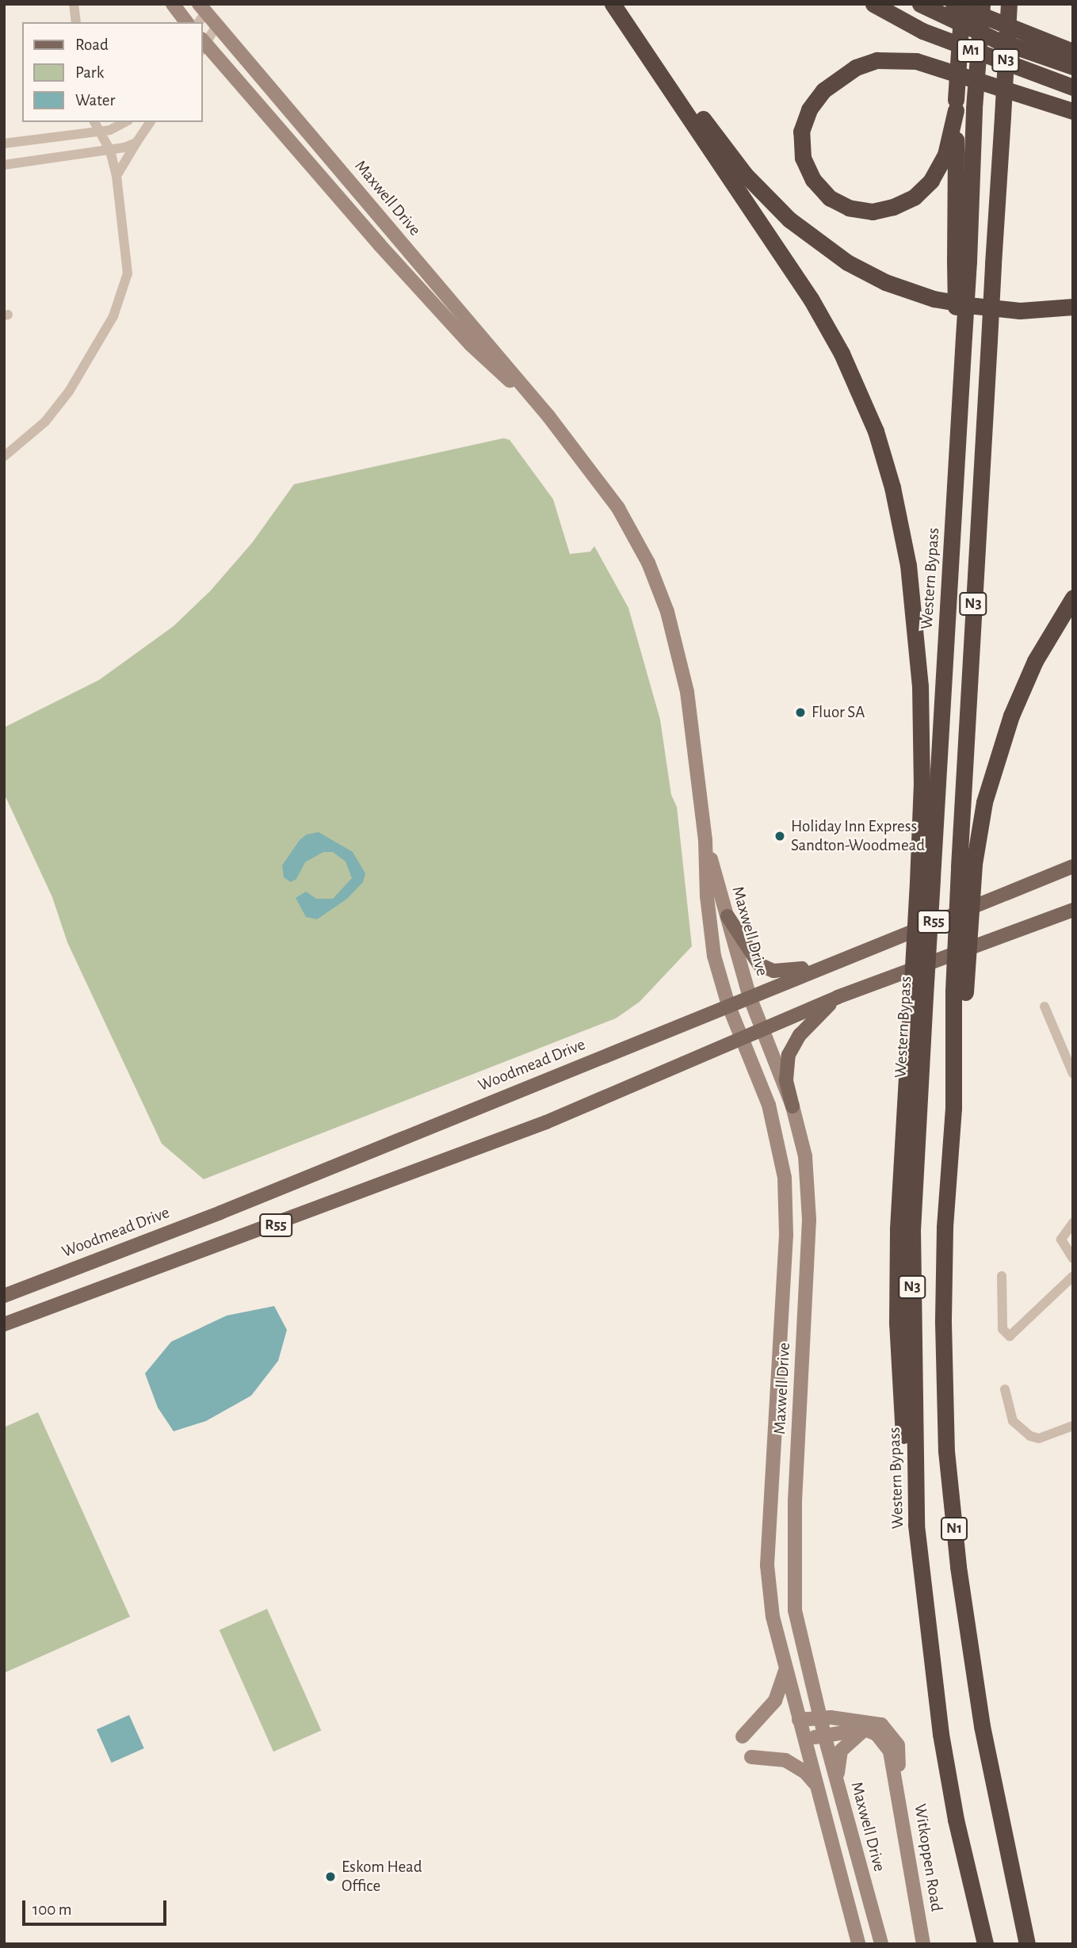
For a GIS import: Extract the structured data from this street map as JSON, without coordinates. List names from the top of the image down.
{
  "streets": {
    "highway": [
      "M1",
      "N3",
      "Western Bypass",
      "N1"
    ],
    "main road": [
      "Maxwell Drive",
      "R55",
      "Woodmead Drive",
      "Witkoppen Road"
    ]
  },
  "crossings": [
    ["N3", "N1"],
    ["Maxwell Drive", "R55"],
    ["Maxwell Drive", "Woodmead Drive"],
    ["Maxwell Drive", "Witkoppen Road"]
  ],
  "places": ["Fluor SA", "Holiday Inn Express Sandton-Woodmead", "Eskom Head Office"],
  "legend": ["Road", "Park", "Water"],
  "scale_bar": "100 m"
}
